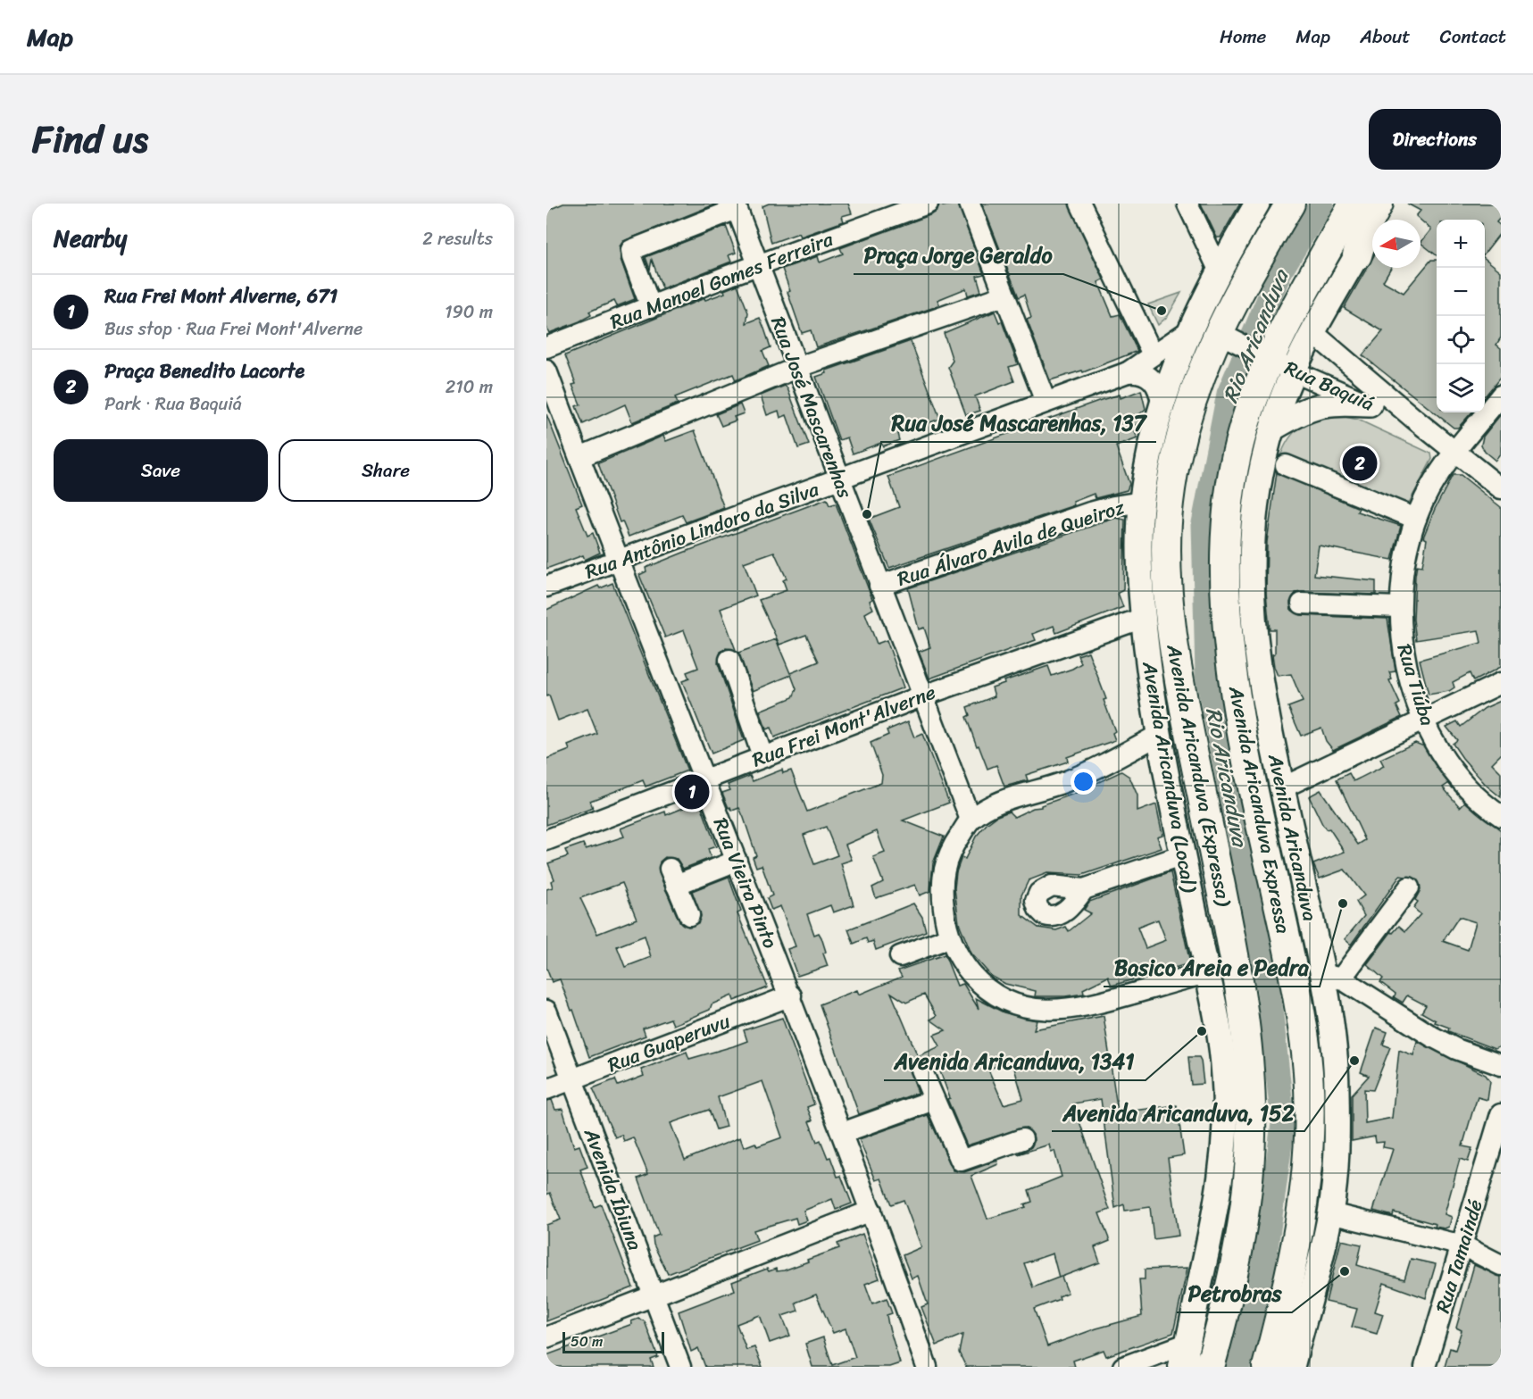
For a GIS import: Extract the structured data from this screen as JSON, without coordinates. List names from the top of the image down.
{
  "streets": {
    "highway": ["Avenida Aricanduva (Expressa)", "Avenida Aricanduva Expressa"],
    "main road": ["Avenida Aricanduva (Local)", "Avenida Aricanduva"],
    "street": [
      "Rua Manoel Gomes Ferreira",
      "Rua Baquiá",
      "Rua José Mascarenhas",
      "Rua Antônio Lindoro da Silva",
      "Rua Álvaro Avila de Queiroz",
      "Rua Tiúba",
      "Rua Frei Mont'Alverne",
      "Rua Vieira Pinto",
      "Rua Guaperuvu",
      "Avenida Ibiuna",
      "Rua Tamaindé"
    ]
  },
  "crossings": [
    ["Rua Manoel Gomes Ferreira", "Rua José Mascarenhas"],
    ["Rua Baquiá", "Rua Tiúba"],
    ["Rua Baquiá", "Avenida Aricanduva (Expressa)"],
    ["Rua Baquiá", "Avenida Aricanduva Expressa"],
    ["Rua Baquiá", "Avenida Aricanduva"],
    ["Rua José Mascarenhas", "Rua Antônio Lindoro da Silva"],
    ["Rua José Mascarenhas", "Rua Álvaro Avila de Queiroz"],
    ["Rua José Mascarenhas", "Rua Frei Mont'Alverne"],
    ["Rua Antônio Lindoro da Silva", "Avenida Aricanduva (Local)"],
    ["Rua Antônio Lindoro da Silva", "Rua Vieira Pinto"],
    ["Rua Álvaro Avila de Queiroz", "Avenida Aricanduva (Local)"],
    ["Rua Frei Mont'Alverne", "Avenida Aricanduva (Local)"],
    ["Rua Frei Mont'Alverne", "Rua Vieira Pinto"],
    ["Avenida Aricanduva Expressa", "Avenida Aricanduva"],
    ["Rua Vieira Pinto", "Rua Guaperuvu"],
    ["Rua Guaperuvu", "Avenida Ibiuna"]
  ],
  "water": ["Rio Aricanduva"],
  "places": [
    "Praça Jorge Geraldo",
    "Rua José Mascarenhas, 137",
    "Basico Areia e Pedra",
    "Avenida Aricanduva, 1341",
    "Avenida Aricanduva, 152",
    "Petrobras"
  ],
  "scale_bar": "50 m",
  "north": "left",
  "page": {
    "header": "Map",
    "nav": [
      "Home",
      "Map",
      "About",
      "Contact"
    ],
    "title": "Find us",
    "buttons": [
      "Directions",
      ["Save", "Share"]
    ],
    "heading": ["Nearby", "2 results"],
    "map_buttons": ["+", "−"],
    "list": [
      {
        "mark": "1",
        "name": "Rua Frei Mont Alverne, 671",
        "note": "Bus stop · Rua Frei Mont'Alverne",
        "value": "190 m"
      },
      {
        "mark": "2",
        "name": "Praça Benedito Lacorte",
        "note": "Park · Rua Baquiá",
        "value": "210 m"
      }
    ],
    "pins": ["2", "1"],
    "scale": "50 m"
  }
}
